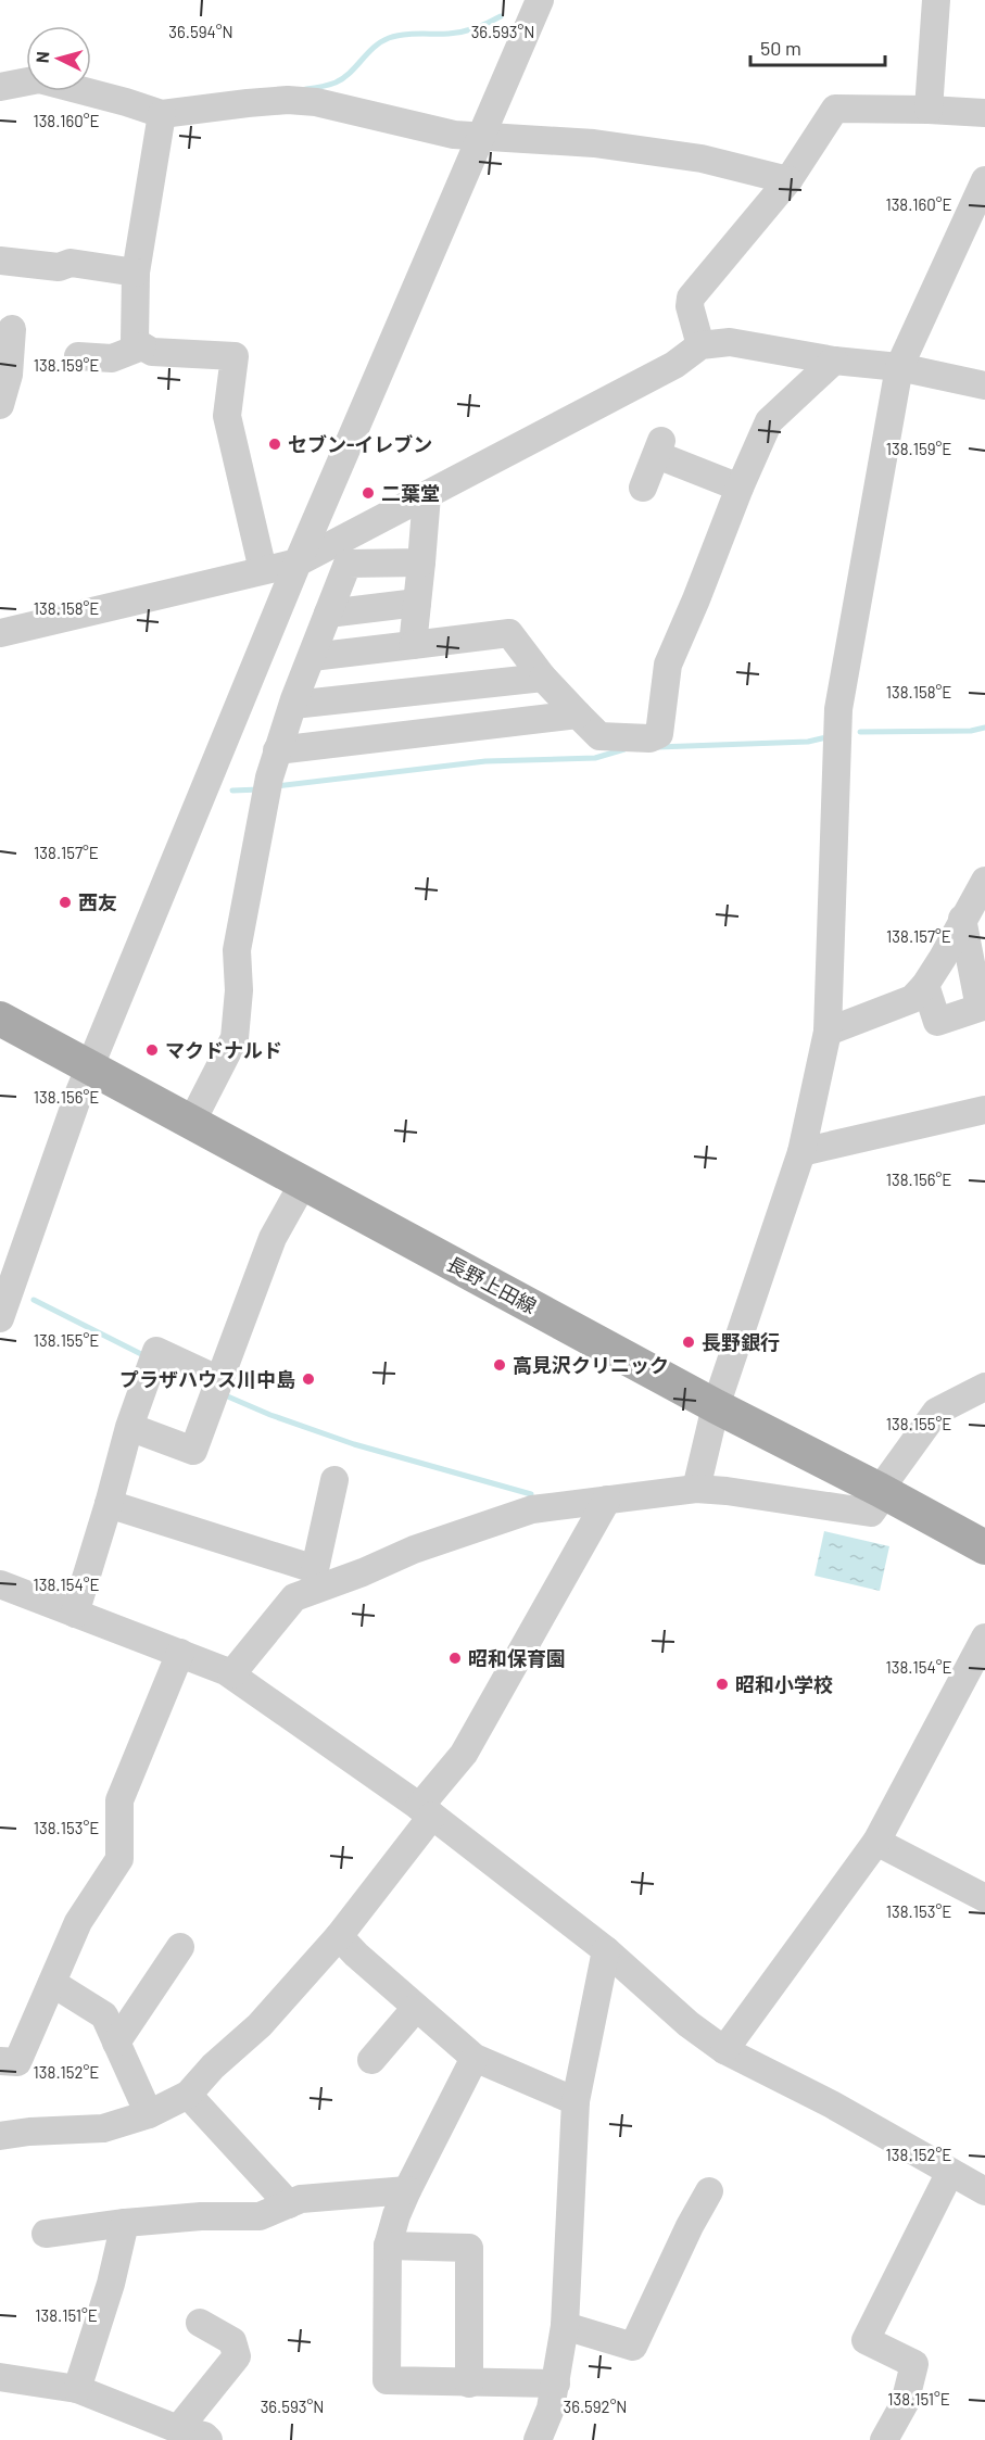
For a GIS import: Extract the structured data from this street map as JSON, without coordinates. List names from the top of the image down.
{
  "streets": {
    "main road": ["長野上田線"]
  },
  "places": [
    "セブン-イレブン",
    "二葉堂",
    "西友",
    "マクドナルド",
    "長野銀行",
    "高見沢クリニック",
    "プラザハウス川中島",
    "昭和保育園",
    "昭和小学校"
  ],
  "scale_bar": "50 m",
  "north": "left",
  "coordinates": [
    "36.594°N",
    "36.593°N",
    "138.160°E",
    "138.159°E",
    "138.158°E",
    "138.157°E",
    "138.156°E",
    "138.155°E",
    "138.154°E",
    "138.153°E",
    "138.152°E",
    "138.151°E",
    "36.592°N"
  ]
}
